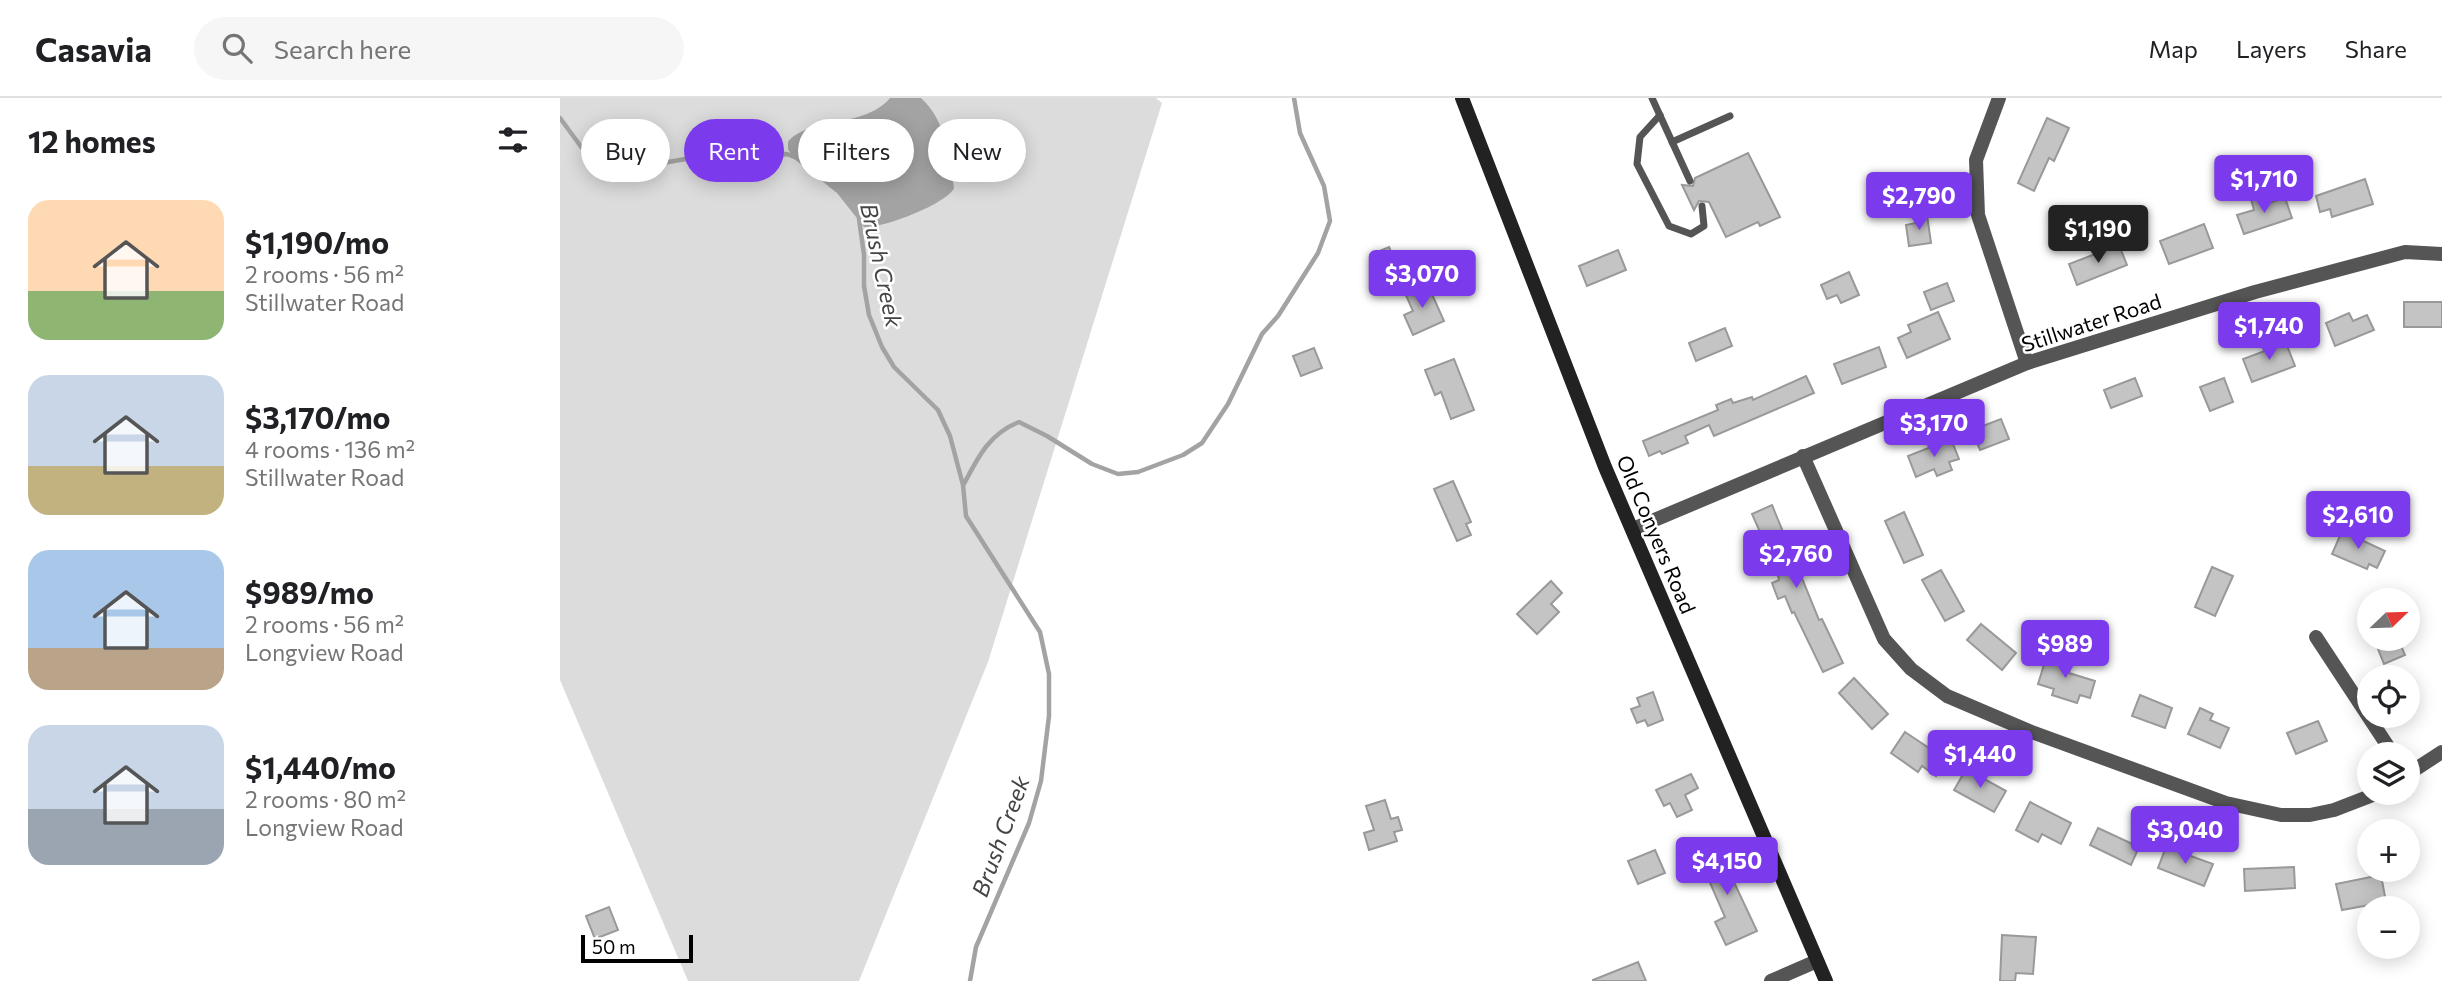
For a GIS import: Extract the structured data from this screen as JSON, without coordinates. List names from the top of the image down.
{
  "streets": {
    "street": ["Stillwater Road", "Old Conyers Road"]
  },
  "crossings": [
    ["Stillwater Road", "Old Conyers Road"]
  ],
  "water": ["Brush Creek"],
  "scale_bar": "50 m",
  "north": "top right",
  "page": {
    "header": "Casavia",
    "search": "Search here",
    "nav": ["Map", "Layers", "Share"],
    "heading": "12 homes",
    "chip": [
      "Buy",
      "Rent",
      "Filters",
      "New"
    ],
    "price": [
      "$1,710",
      "$2,790",
      "$1,190",
      "$3,070",
      "$1,740",
      "$3,170",
      "$2,610",
      "$2,760",
      "$989",
      "$1,440",
      "$3,040",
      "$4,150"
    ],
    "list": [
      {
        "name": "$1,190/mo",
        "note": "2 rooms · 56 m² · Stillwater Road"
      },
      {
        "name": "$3,170/mo",
        "note": "4 rooms · 136 m² · Stillwater Road"
      },
      {
        "name": "$989/mo",
        "note": "2 rooms · 56 m² · Longview Road"
      },
      {
        "name": "$1,440/mo",
        "note": "2 rooms · 80 m² · Longview Road"
      }
    ],
    "map_buttons": ["+", "−"],
    "scale": "50 m"
  }
}
